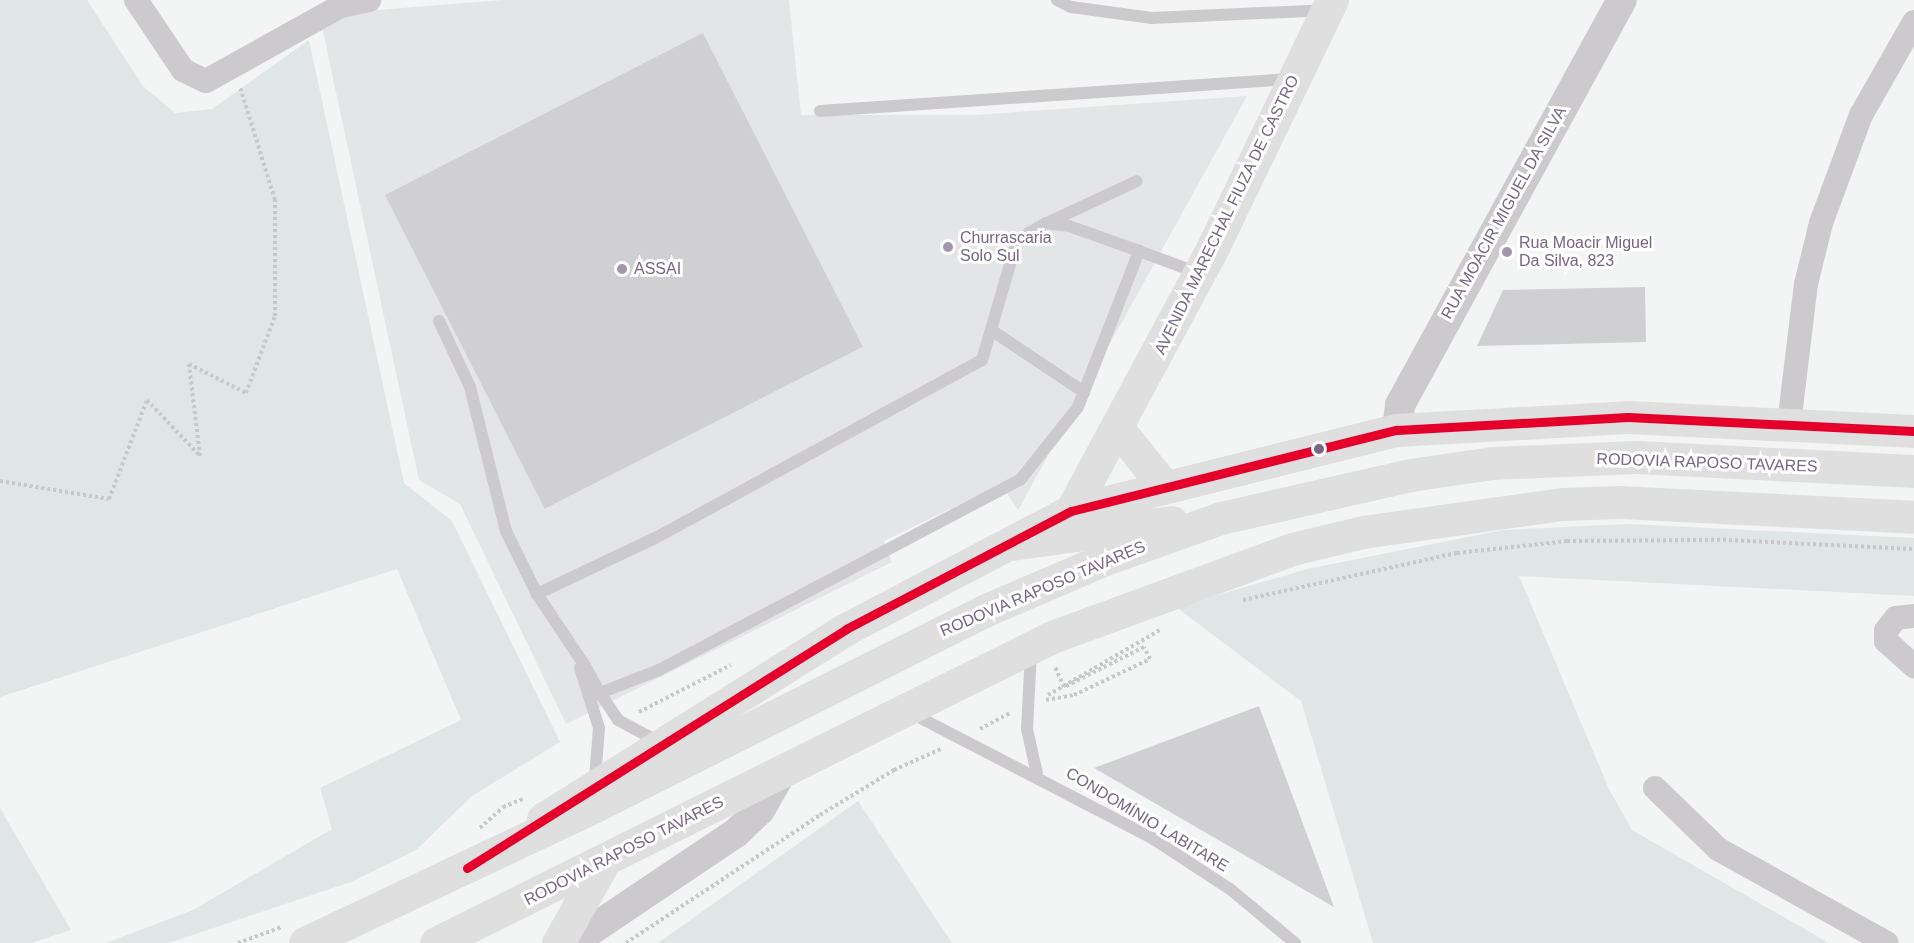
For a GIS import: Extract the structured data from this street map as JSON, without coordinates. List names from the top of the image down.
{
  "streets": {
    "main road": ["AVENIDA MARECHAL FIUZA DE CASTRO", "RODOVIA RAPOSO TAVARES"],
    "street": ["RUA MOACIR MIGUEL DA SILVA"],
    "lane": ["CONDOMÍNIO LABITARE"]
  },
  "crossings": [
    ["RODOVIA RAPOSO TAVARES", "CONDOMÍNIO LABITARE"]
  ],
  "places": ["Churrascaria Solo Sul", "Rua Moacir Miguel Da Silva, 823", "ASSAI"]
}
